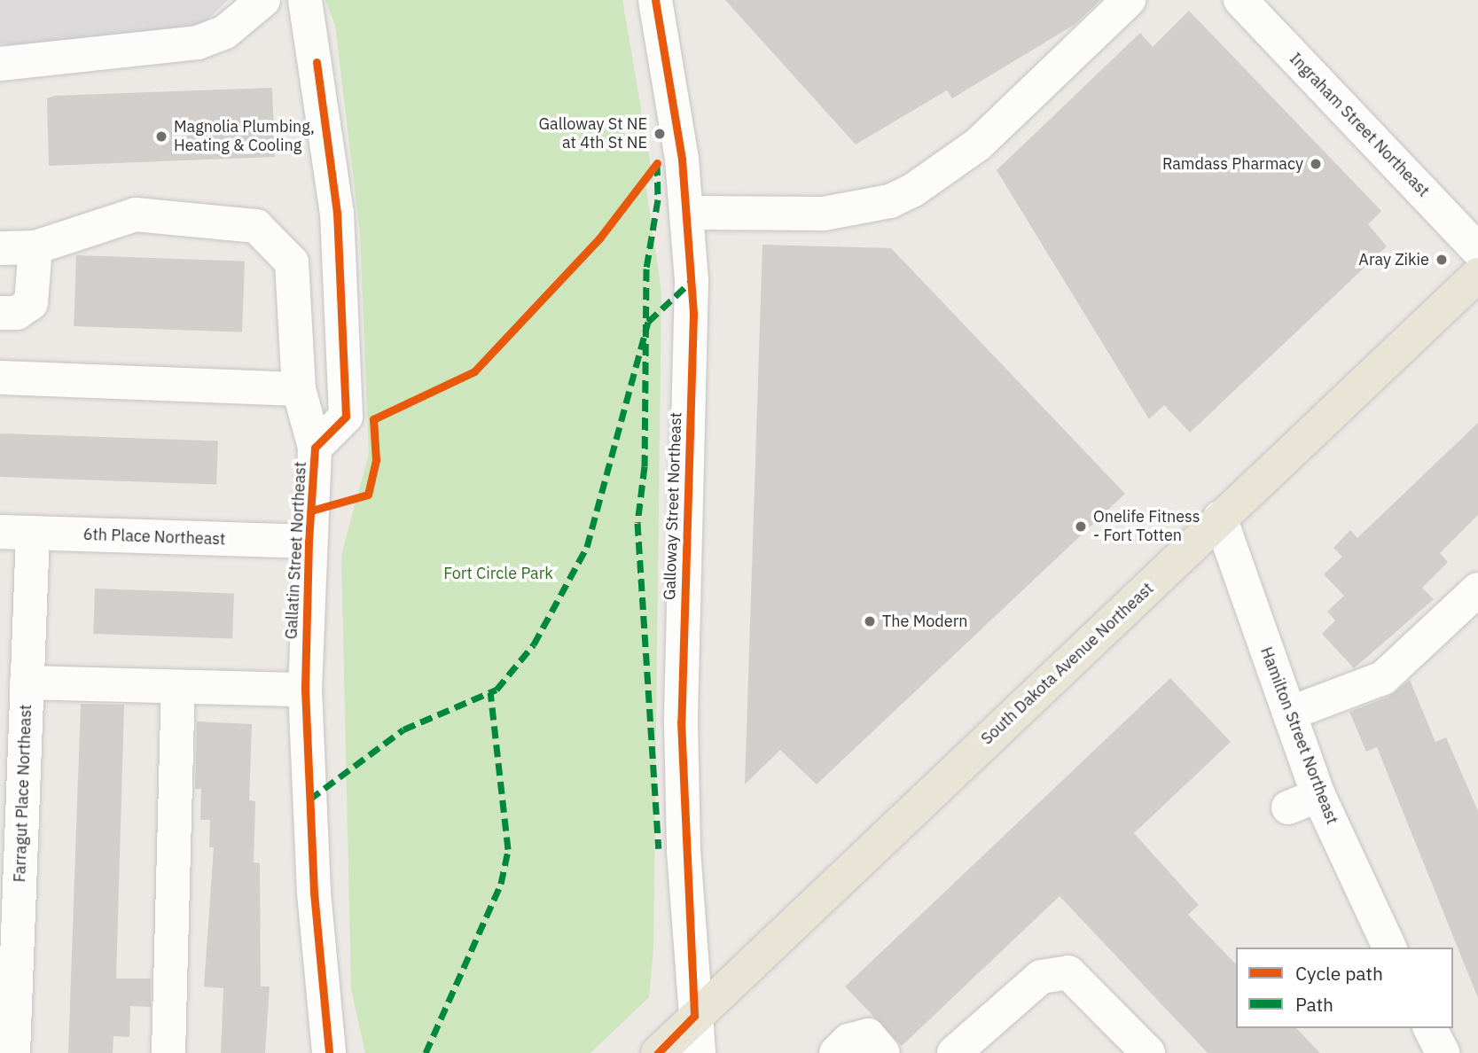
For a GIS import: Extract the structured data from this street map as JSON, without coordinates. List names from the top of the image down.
{
  "streets": {
    "main road": ["South Dakota Avenue Northeast"],
    "street": [
      "Ingraham Street Northeast",
      "Galloway Street Northeast",
      "6th Place Northeast",
      "Gallatin Street Northeast",
      "Hamilton Street Northeast",
      "Farragut Place Northeast"
    ]
  },
  "crossings": [
    ["Galloway Street Northeast", "South Dakota Avenue Northeast"],
    ["6th Place Northeast", "Gallatin Street Northeast"],
    ["6th Place Northeast", "Farragut Place Northeast"],
    ["South Dakota Avenue Northeast", "Hamilton Street Northeast"]
  ],
  "parks": ["Fort Circle Park"],
  "places": [
    "Galloway St NE at 4th St NE",
    "Magnolia Plumbing, Heating & Cooling",
    "Ramdass Pharmacy",
    "Aray Zikie",
    "Onelife Fitness - Fort Totten",
    "The Modern"
  ],
  "legend": ["Cycle path", "Path"]
}
